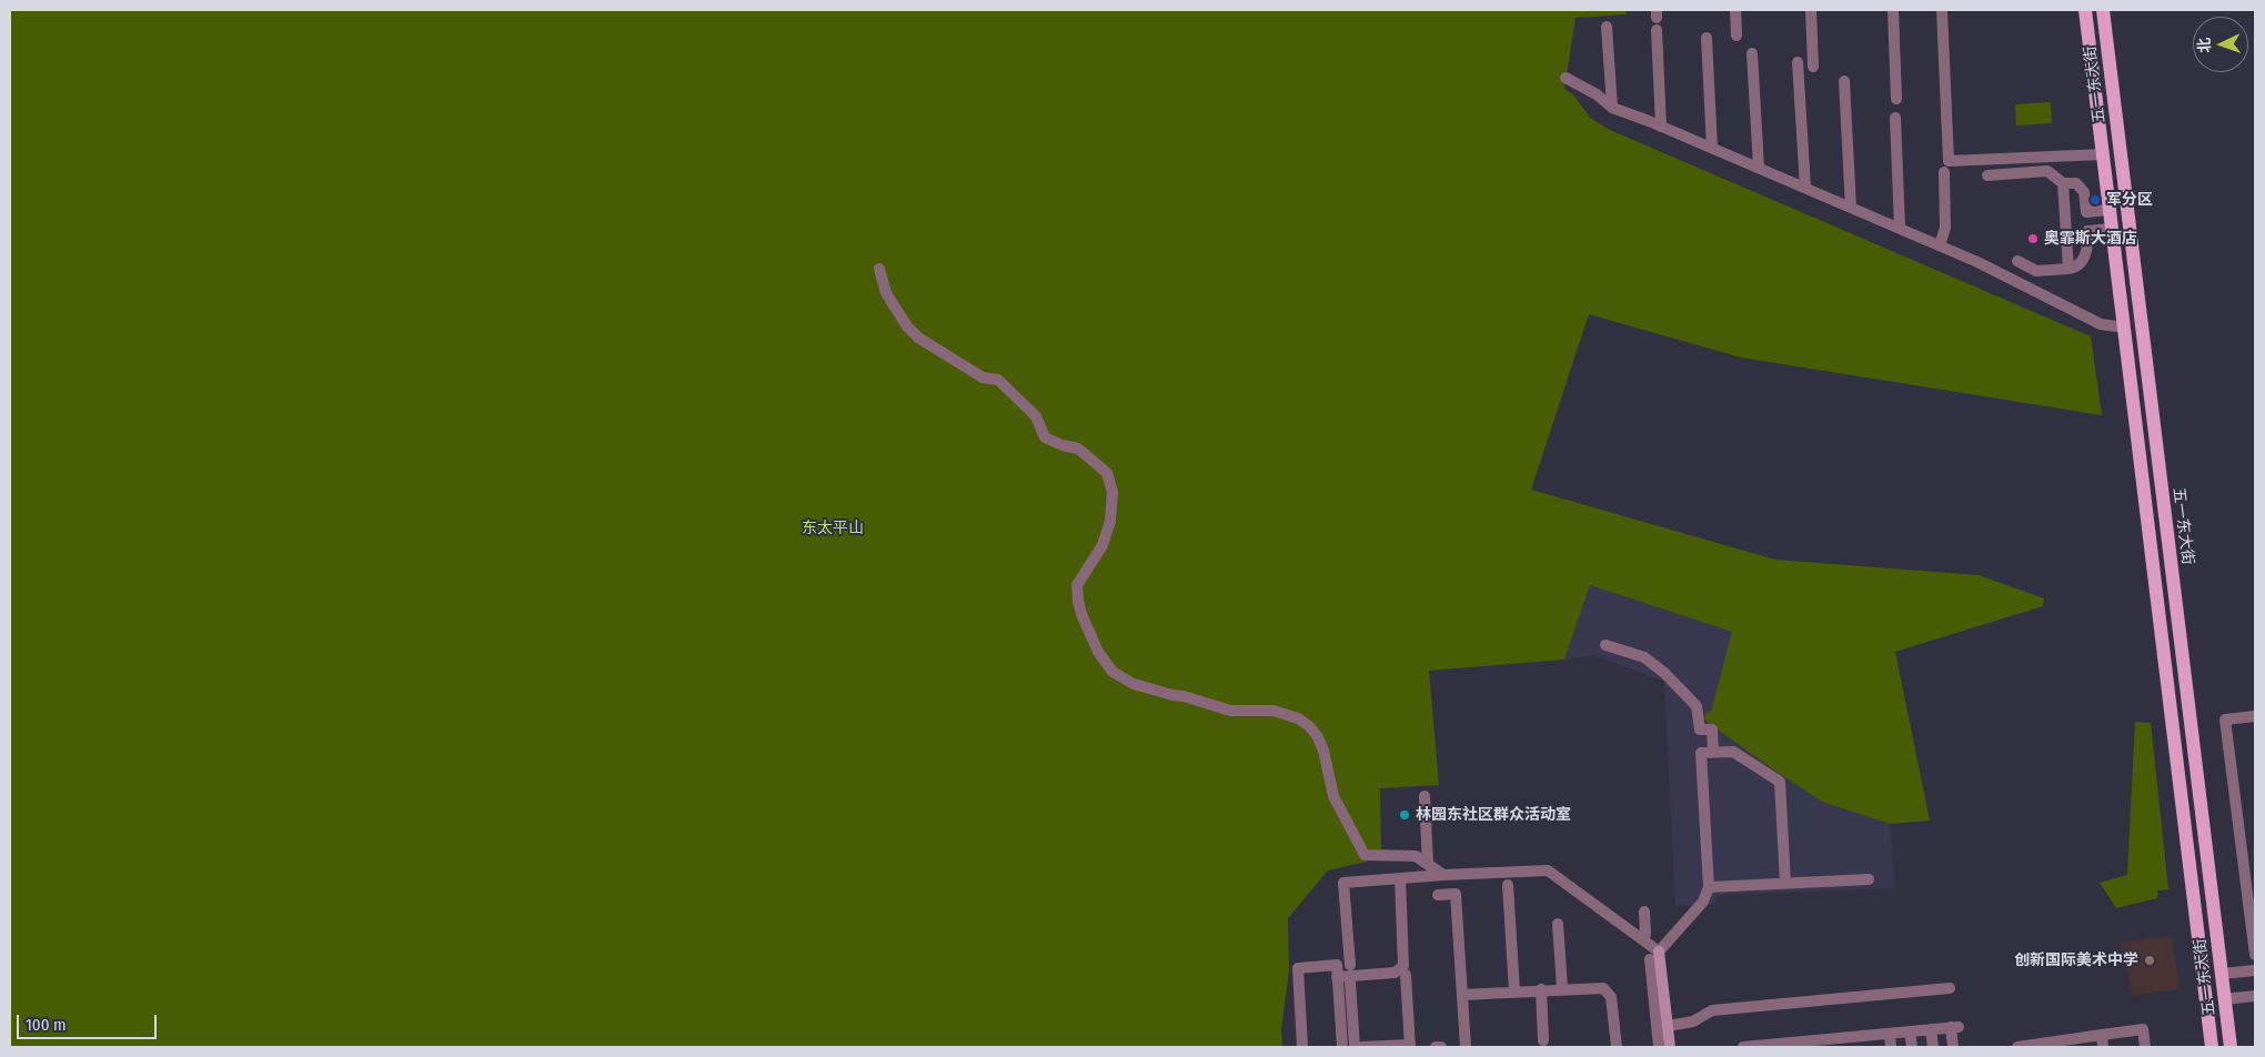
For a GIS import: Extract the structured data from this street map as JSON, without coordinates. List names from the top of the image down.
{
  "streets": {
    "main road": ["五一东大街"]
  },
  "parks": ["东太平山"],
  "places": [
    "军分区",
    "奥霏斯大酒店",
    "林园东社区群众活动室",
    "创新国际美术中学"
  ],
  "scale_bar": "100 m",
  "north": "left"
}
